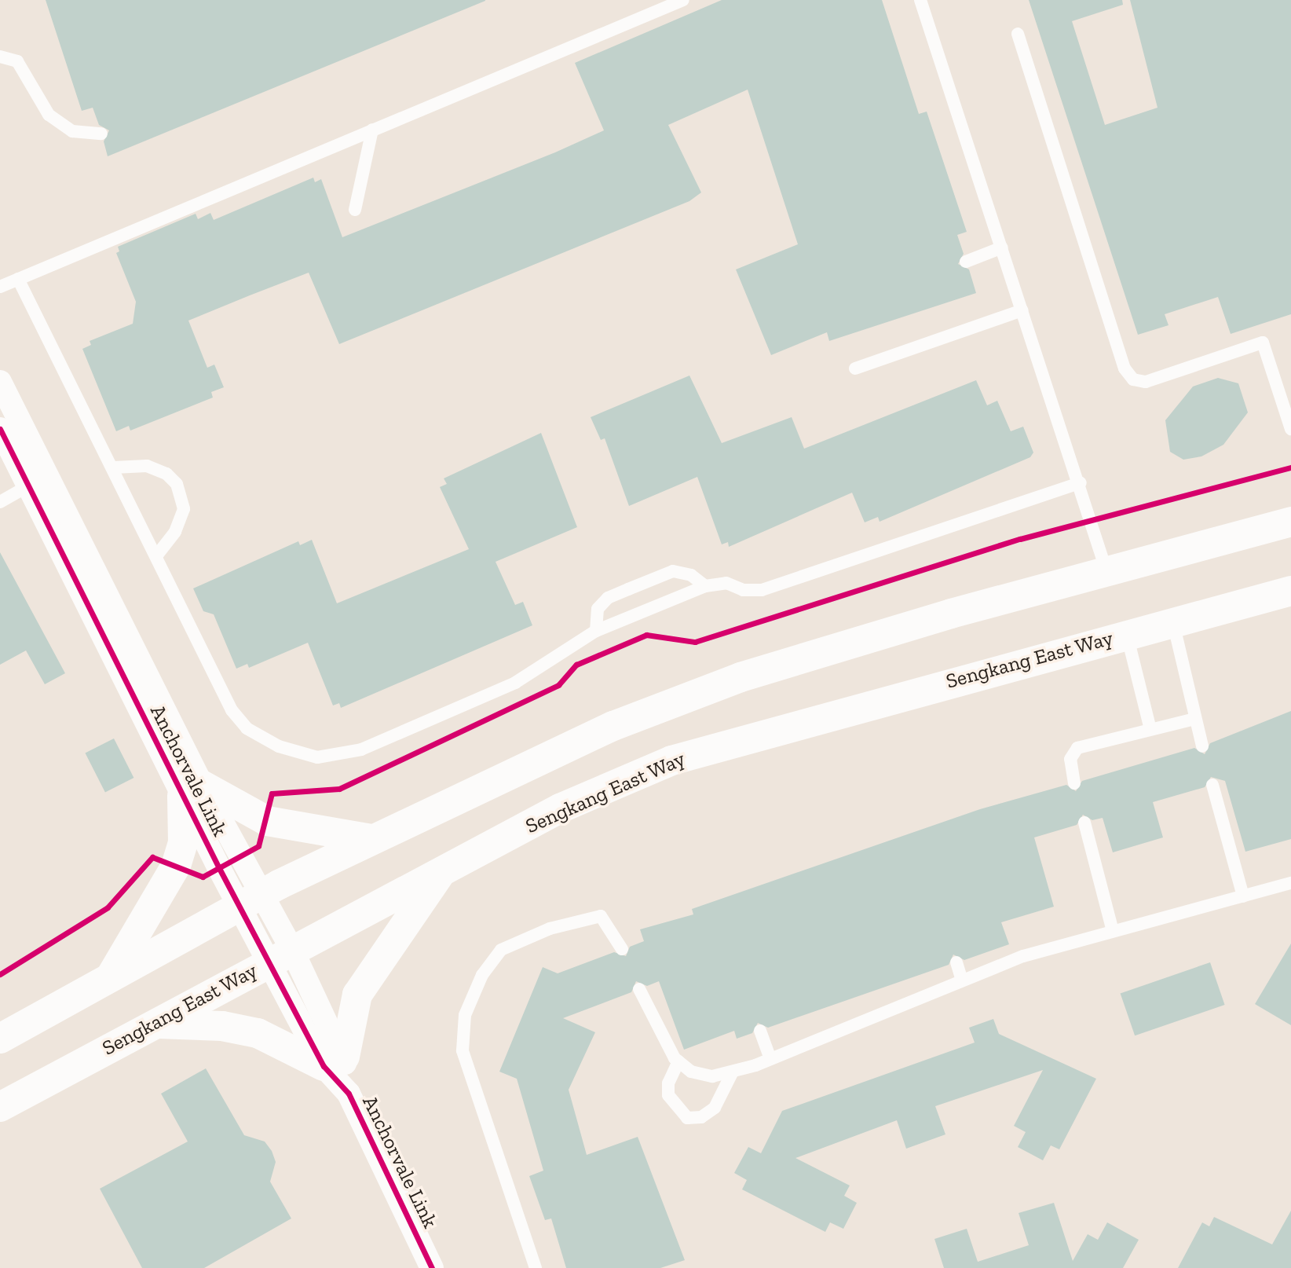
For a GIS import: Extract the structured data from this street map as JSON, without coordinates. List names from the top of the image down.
{
  "streets": {
    "main road": ["Sengkang East Way"],
    "street": ["Anchorvale Link"]
  },
  "crossings": [
    ["Sengkang East Way", "Anchorvale Link"]
  ]
}
